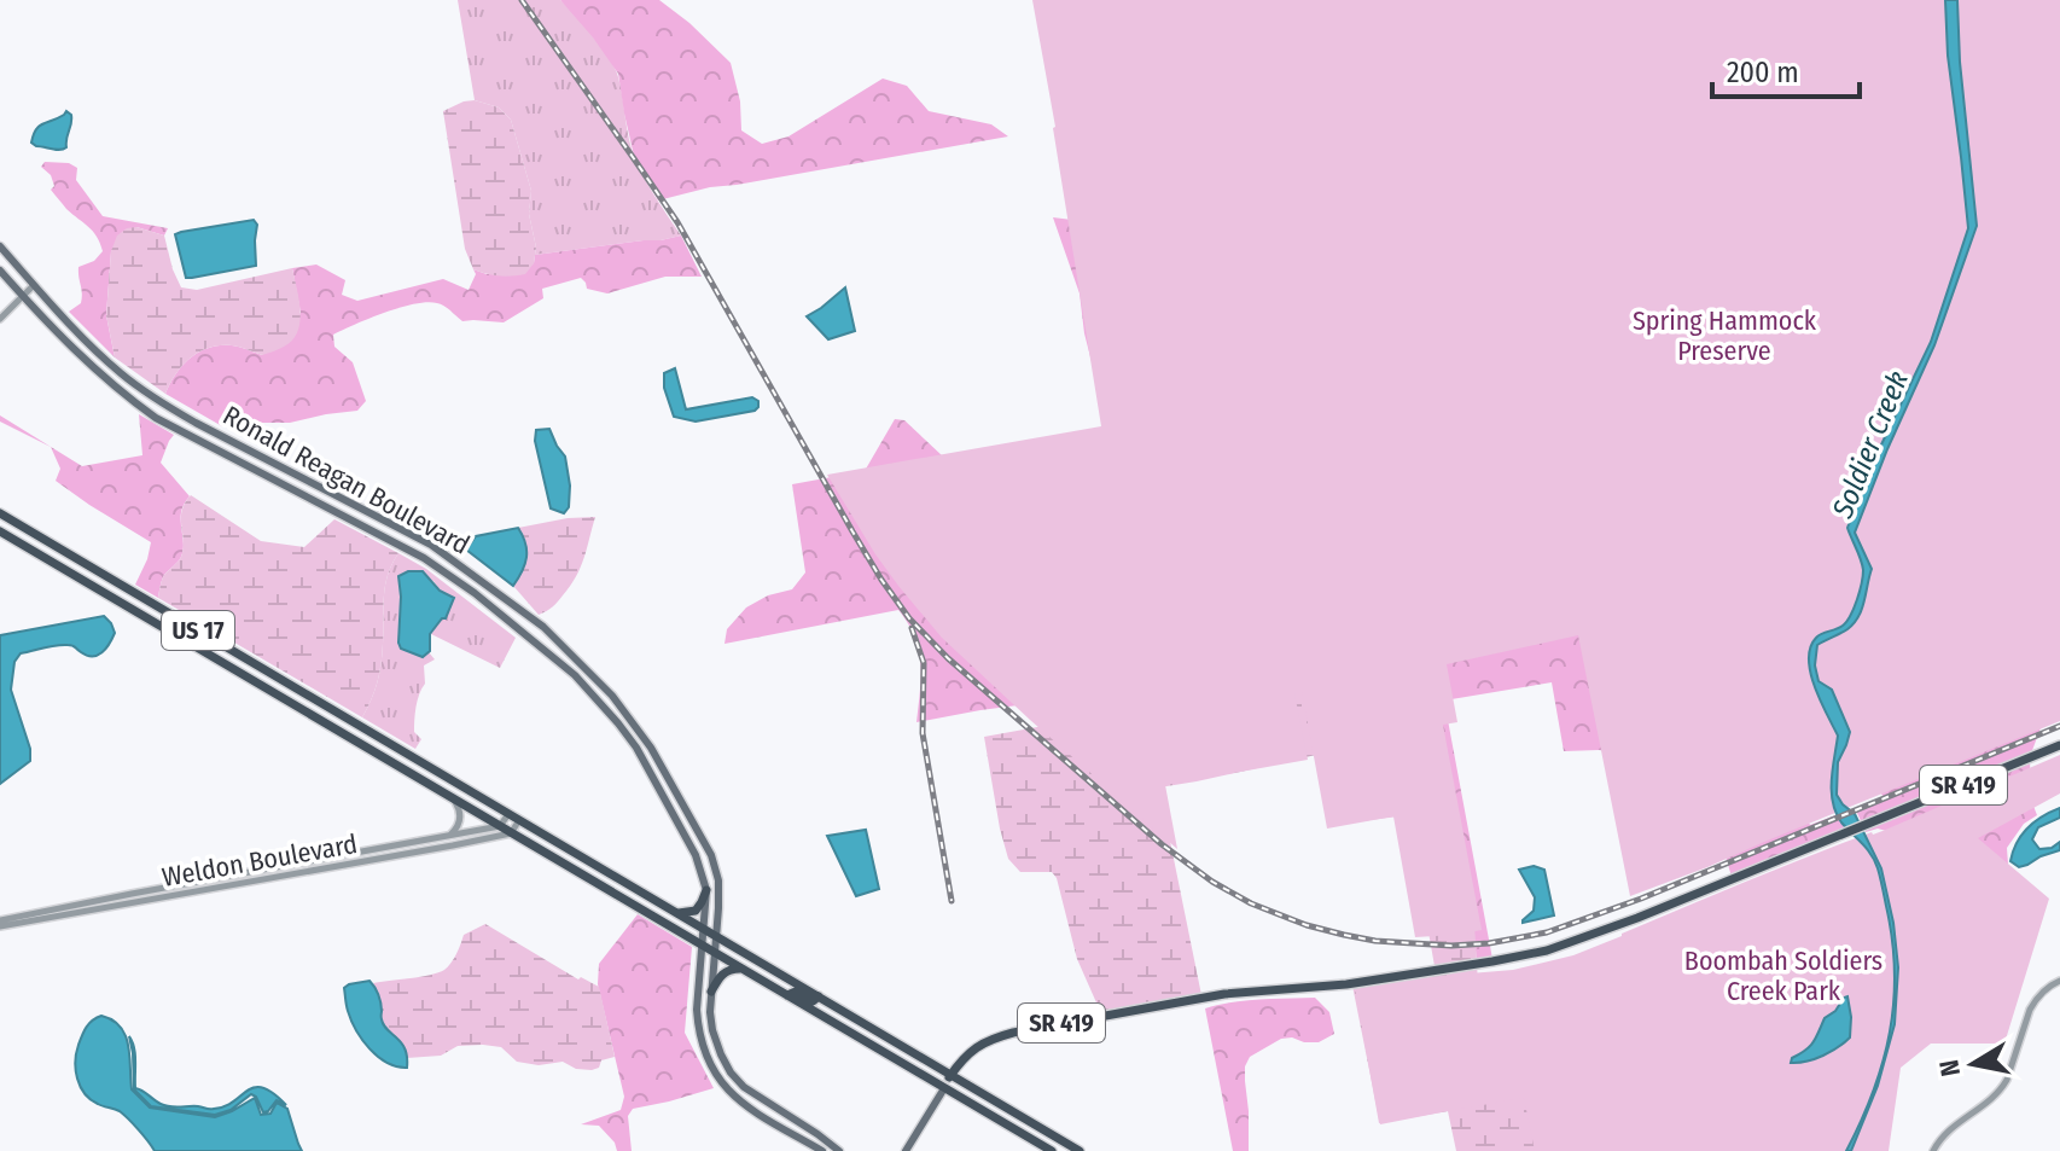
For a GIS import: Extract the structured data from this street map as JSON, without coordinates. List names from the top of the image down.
{
  "streets": {
    "main road": ["Ronald Reagan Boulevard", "US 17", "SR 419"],
    "street": ["Weldon Boulevard"]
  },
  "crossings": [
    ["Ronald Reagan Boulevard", "US 17"],
    ["US 17", "SR 419"],
    ["US 17", "Weldon Boulevard"]
  ],
  "water": ["Soldier Creek"],
  "parks": ["Spring Hammock Preserve", "Boombah Soldiers Creek Park"],
  "scale_bar": "200 m",
  "north": "left"
}
